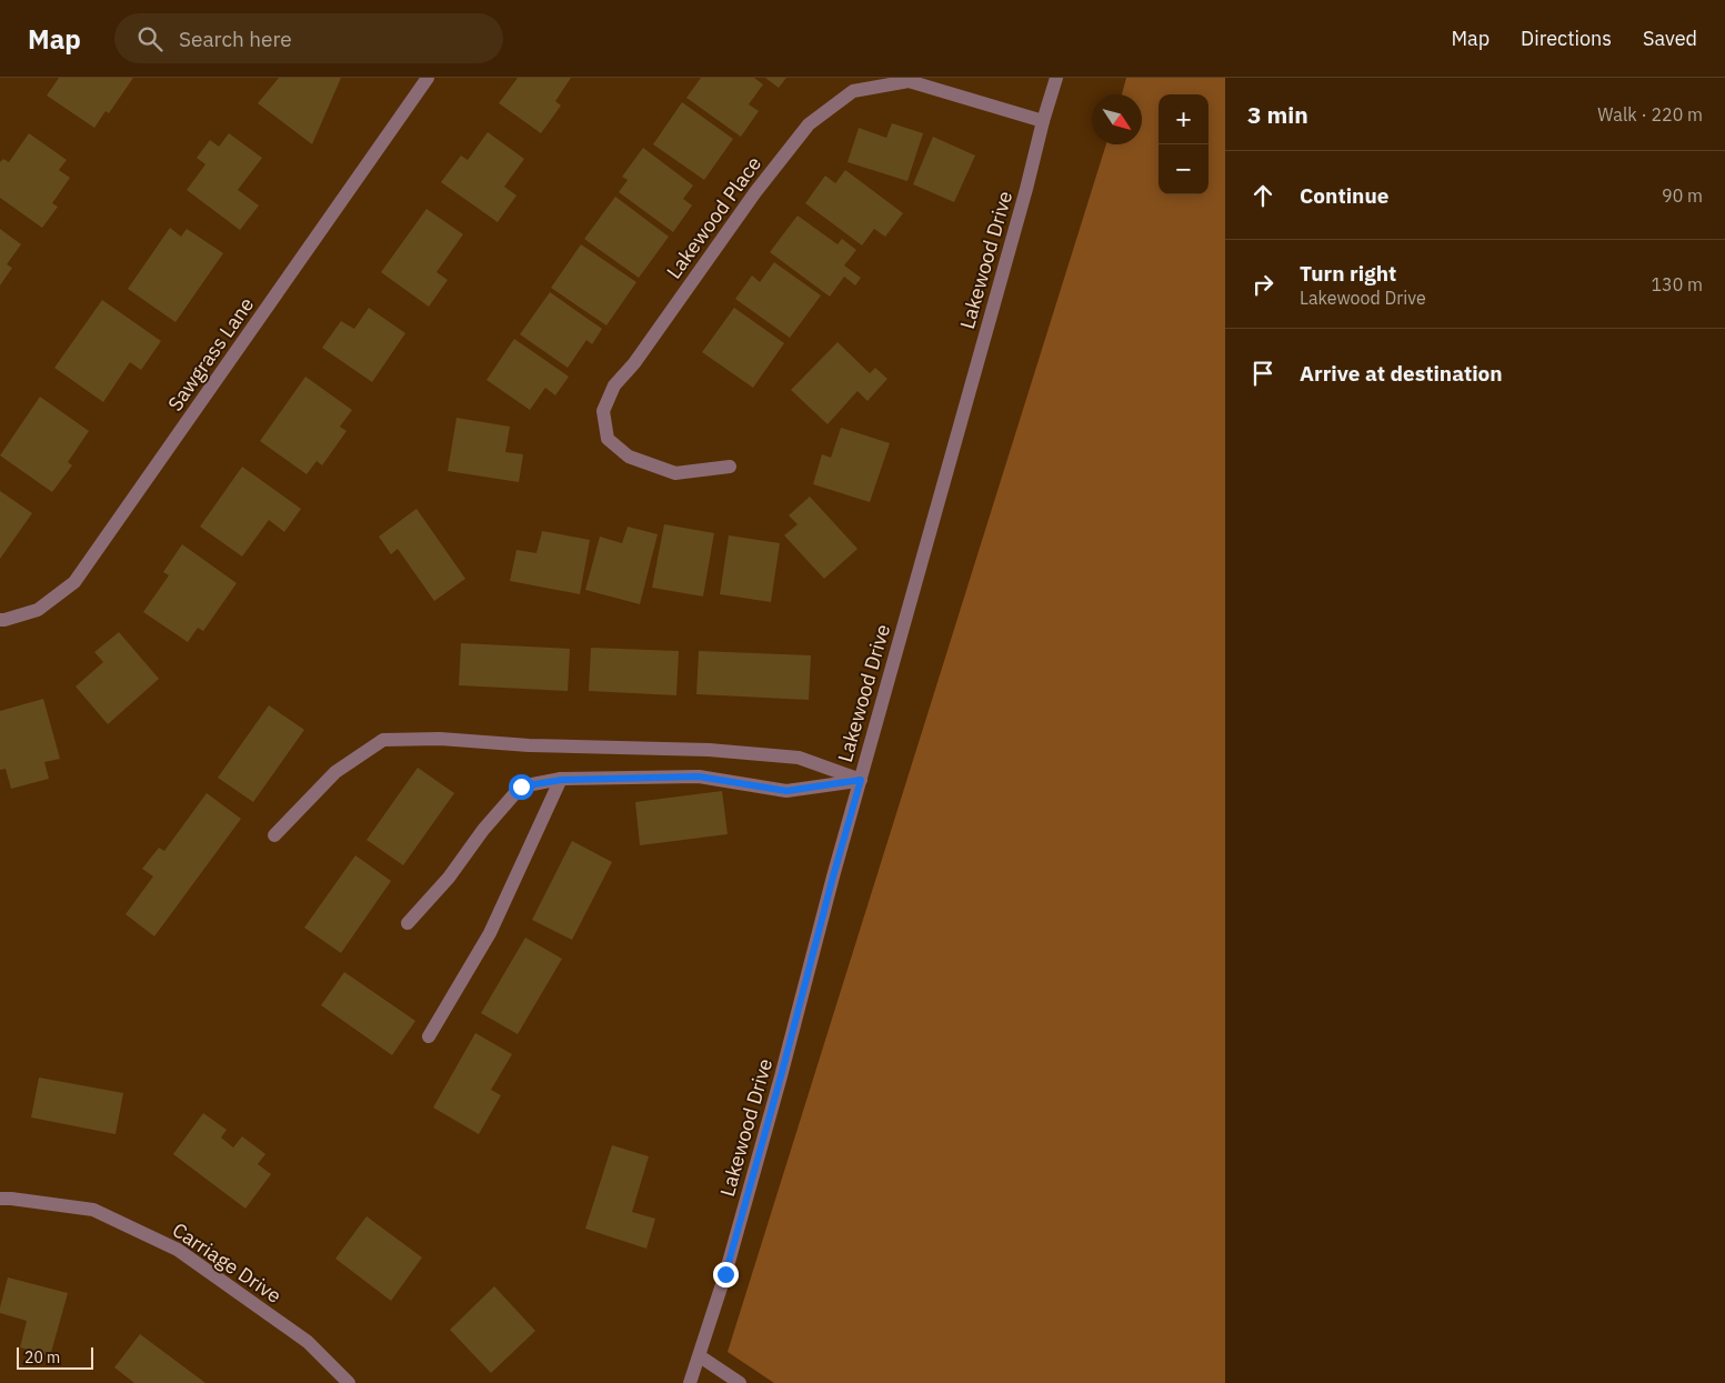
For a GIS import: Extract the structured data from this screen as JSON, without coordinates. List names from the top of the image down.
{
  "streets": {
    "street": [
      "Lakewood Place",
      "Lakewood Drive",
      "Sawgrass Lane",
      "Carriage Drive"
    ]
  },
  "crossings": [
    ["Lakewood Place", "Lakewood Drive"]
  ],
  "scale_bar": "20 m",
  "north": "bottom right",
  "page": {
    "header": "Map",
    "search": "Search here",
    "nav": ["Map", "Directions", "Saved"],
    "heading": ["3 min", "Walk · 220 m"],
    "map_buttons": ["+", "−"],
    "list": [
      ["Continue", "90 m"],
      ["Turn right", "Lakewood Drive", "130 m"],
      "Arrive at destination"
    ],
    "scale": "20 m"
  }
}
